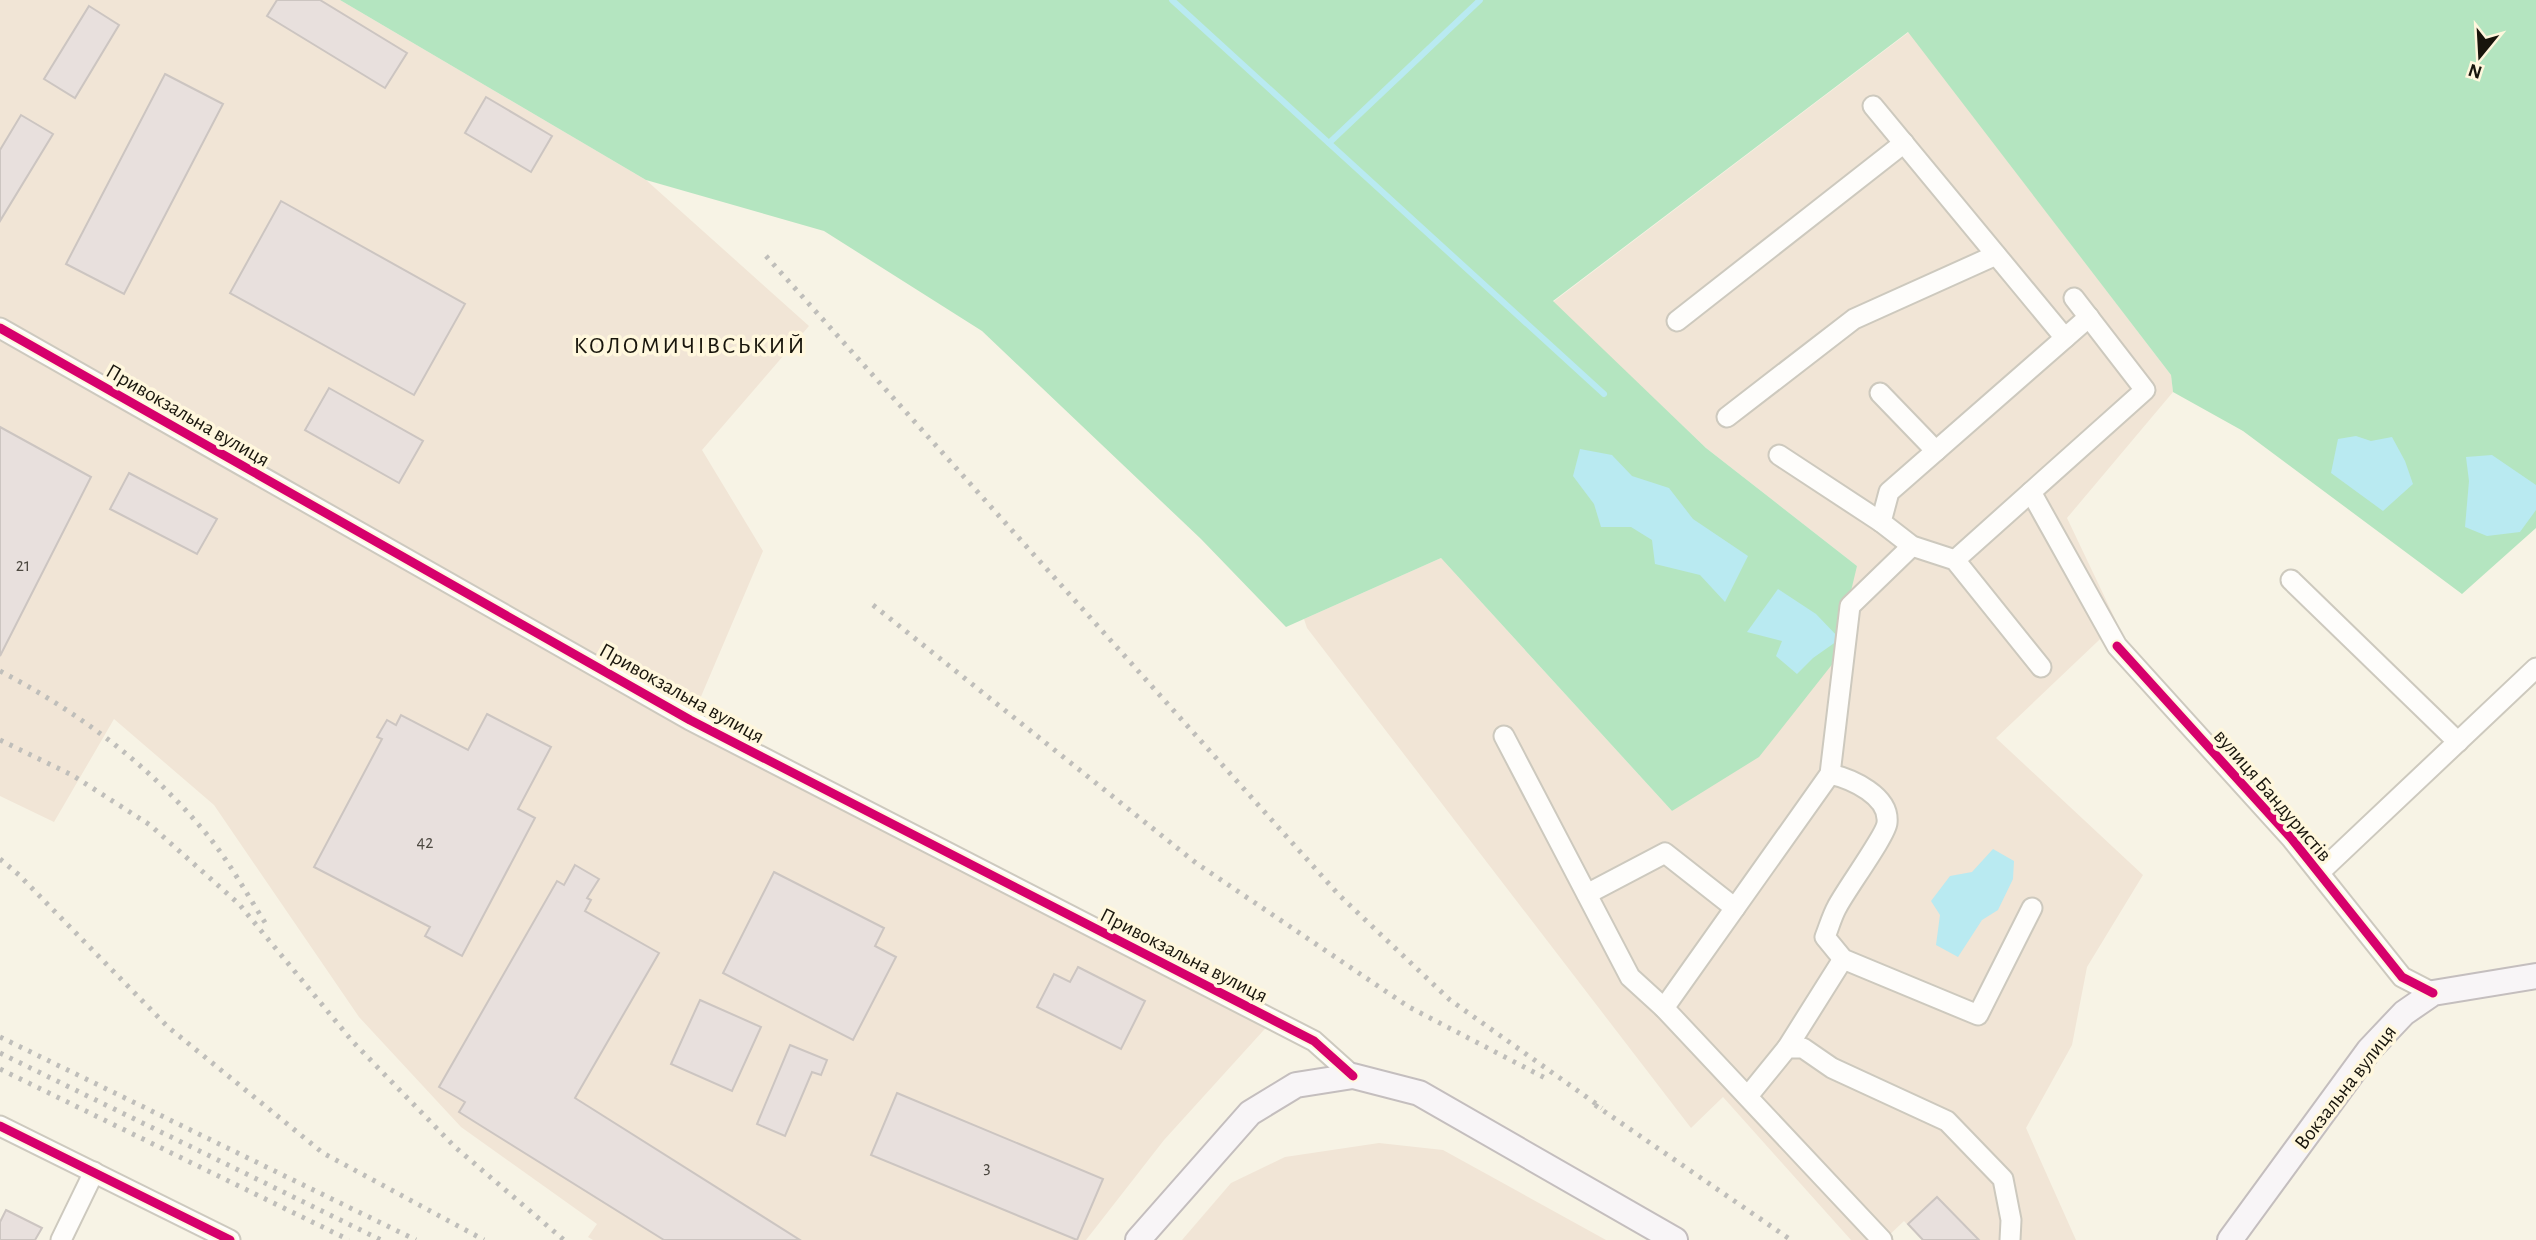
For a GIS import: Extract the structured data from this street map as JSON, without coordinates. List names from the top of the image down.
{
  "streets": {
    "main road": ["Привокзальна вулиця", "Вокзальна вулиця"],
    "street": ["вулиця Бандуристів"]
  },
  "crossings": [
    ["вулиця Бандуристів", "Вокзальна вулиця"]
  ],
  "districts": ["КОЛОМИЧІВСЬКИЙ"],
  "house_numbers": ["21", "42", "3"],
  "north": "bottom"
}
